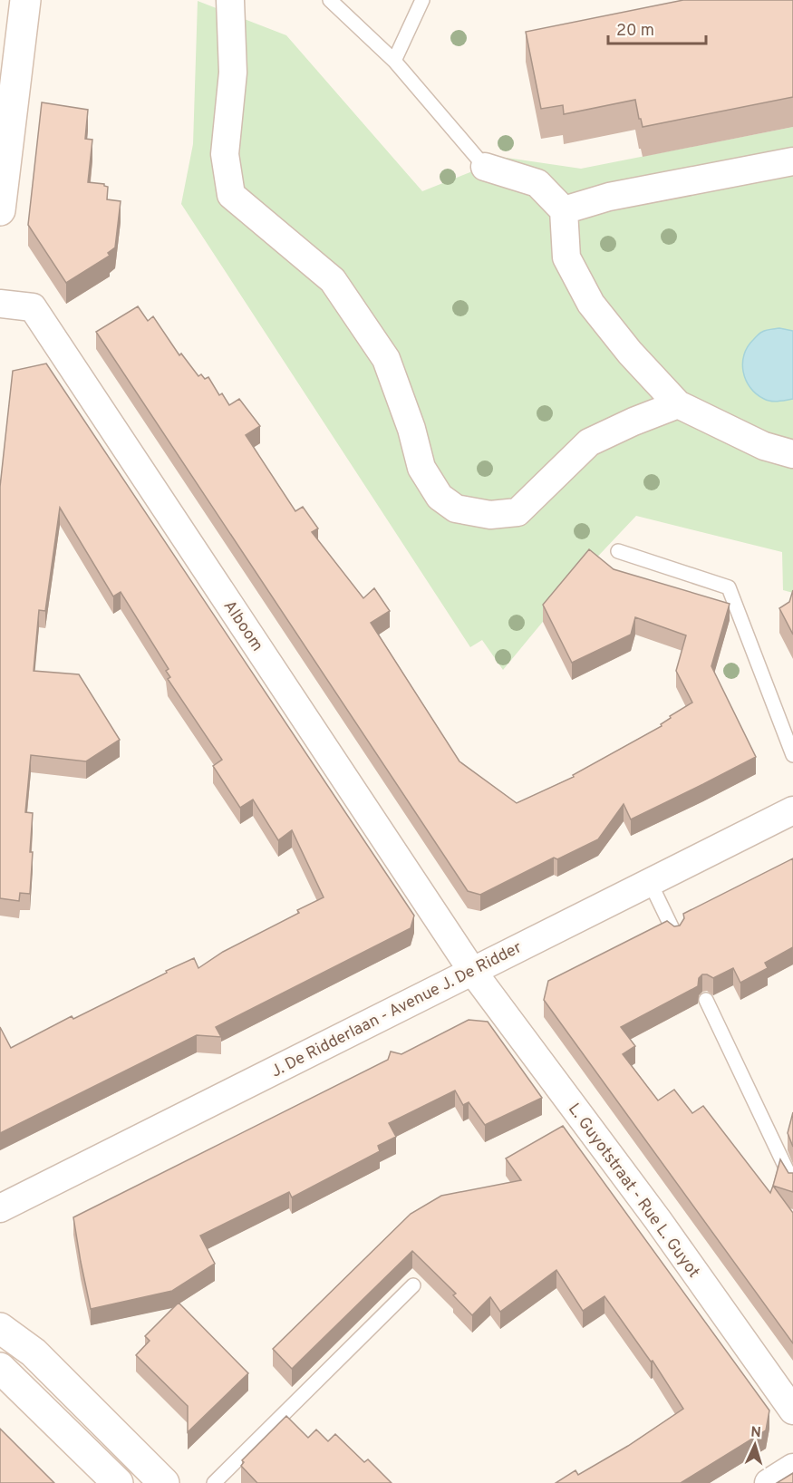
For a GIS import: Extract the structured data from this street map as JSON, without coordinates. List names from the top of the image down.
{
  "streets": {
    "street": ["Alboom", "J. De Ridderlaan - Avenue J. De Ridder", "L. Guyotstraat - Rue L. Guyot"]
  },
  "crossings": [
    ["Alboom", "J. De Ridderlaan - Avenue J. De Ridder"],
    ["Alboom", "L. Guyotstraat - Rue L. Guyot"],
    ["J. De Ridderlaan - Avenue J. De Ridder", "L. Guyotstraat - Rue L. Guyot"]
  ],
  "scale_bar": "20 m",
  "north": "top"
}
